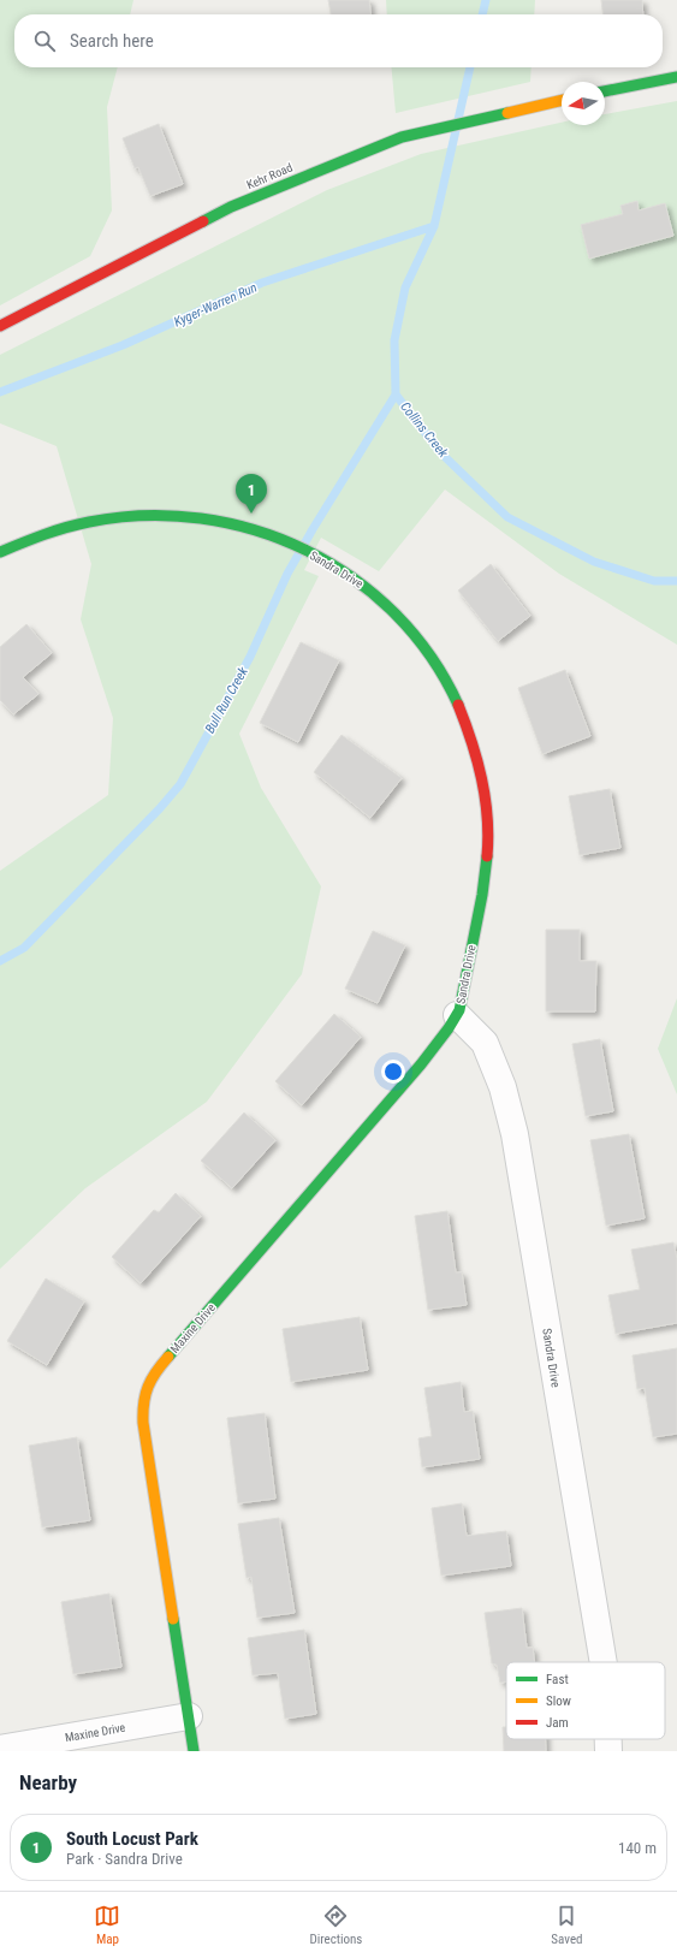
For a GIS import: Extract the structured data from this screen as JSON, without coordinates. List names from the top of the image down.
{
  "streets": {
    "street": ["Kehr Road", "Sandra Drive", "Maxine Drive"]
  },
  "crossings": [
    ["Sandra Drive", "Maxine Drive"]
  ],
  "water": ["Kyger-Warren Run", "Collins Creek", "Bull Run Creek"],
  "legend": ["Fast", "Slow", "Jam"],
  "north": "left",
  "page": {
    "search": "Search here",
    "pins": "1",
    "heading": "Nearby",
    "list": [
      {
        "mark": "1",
        "name": "South Locust Park",
        "note": "Park · Sandra Drive",
        "value": "140 m"
      }
    ],
    "nav": ["Map", "Directions", "Saved"]
  }
}
